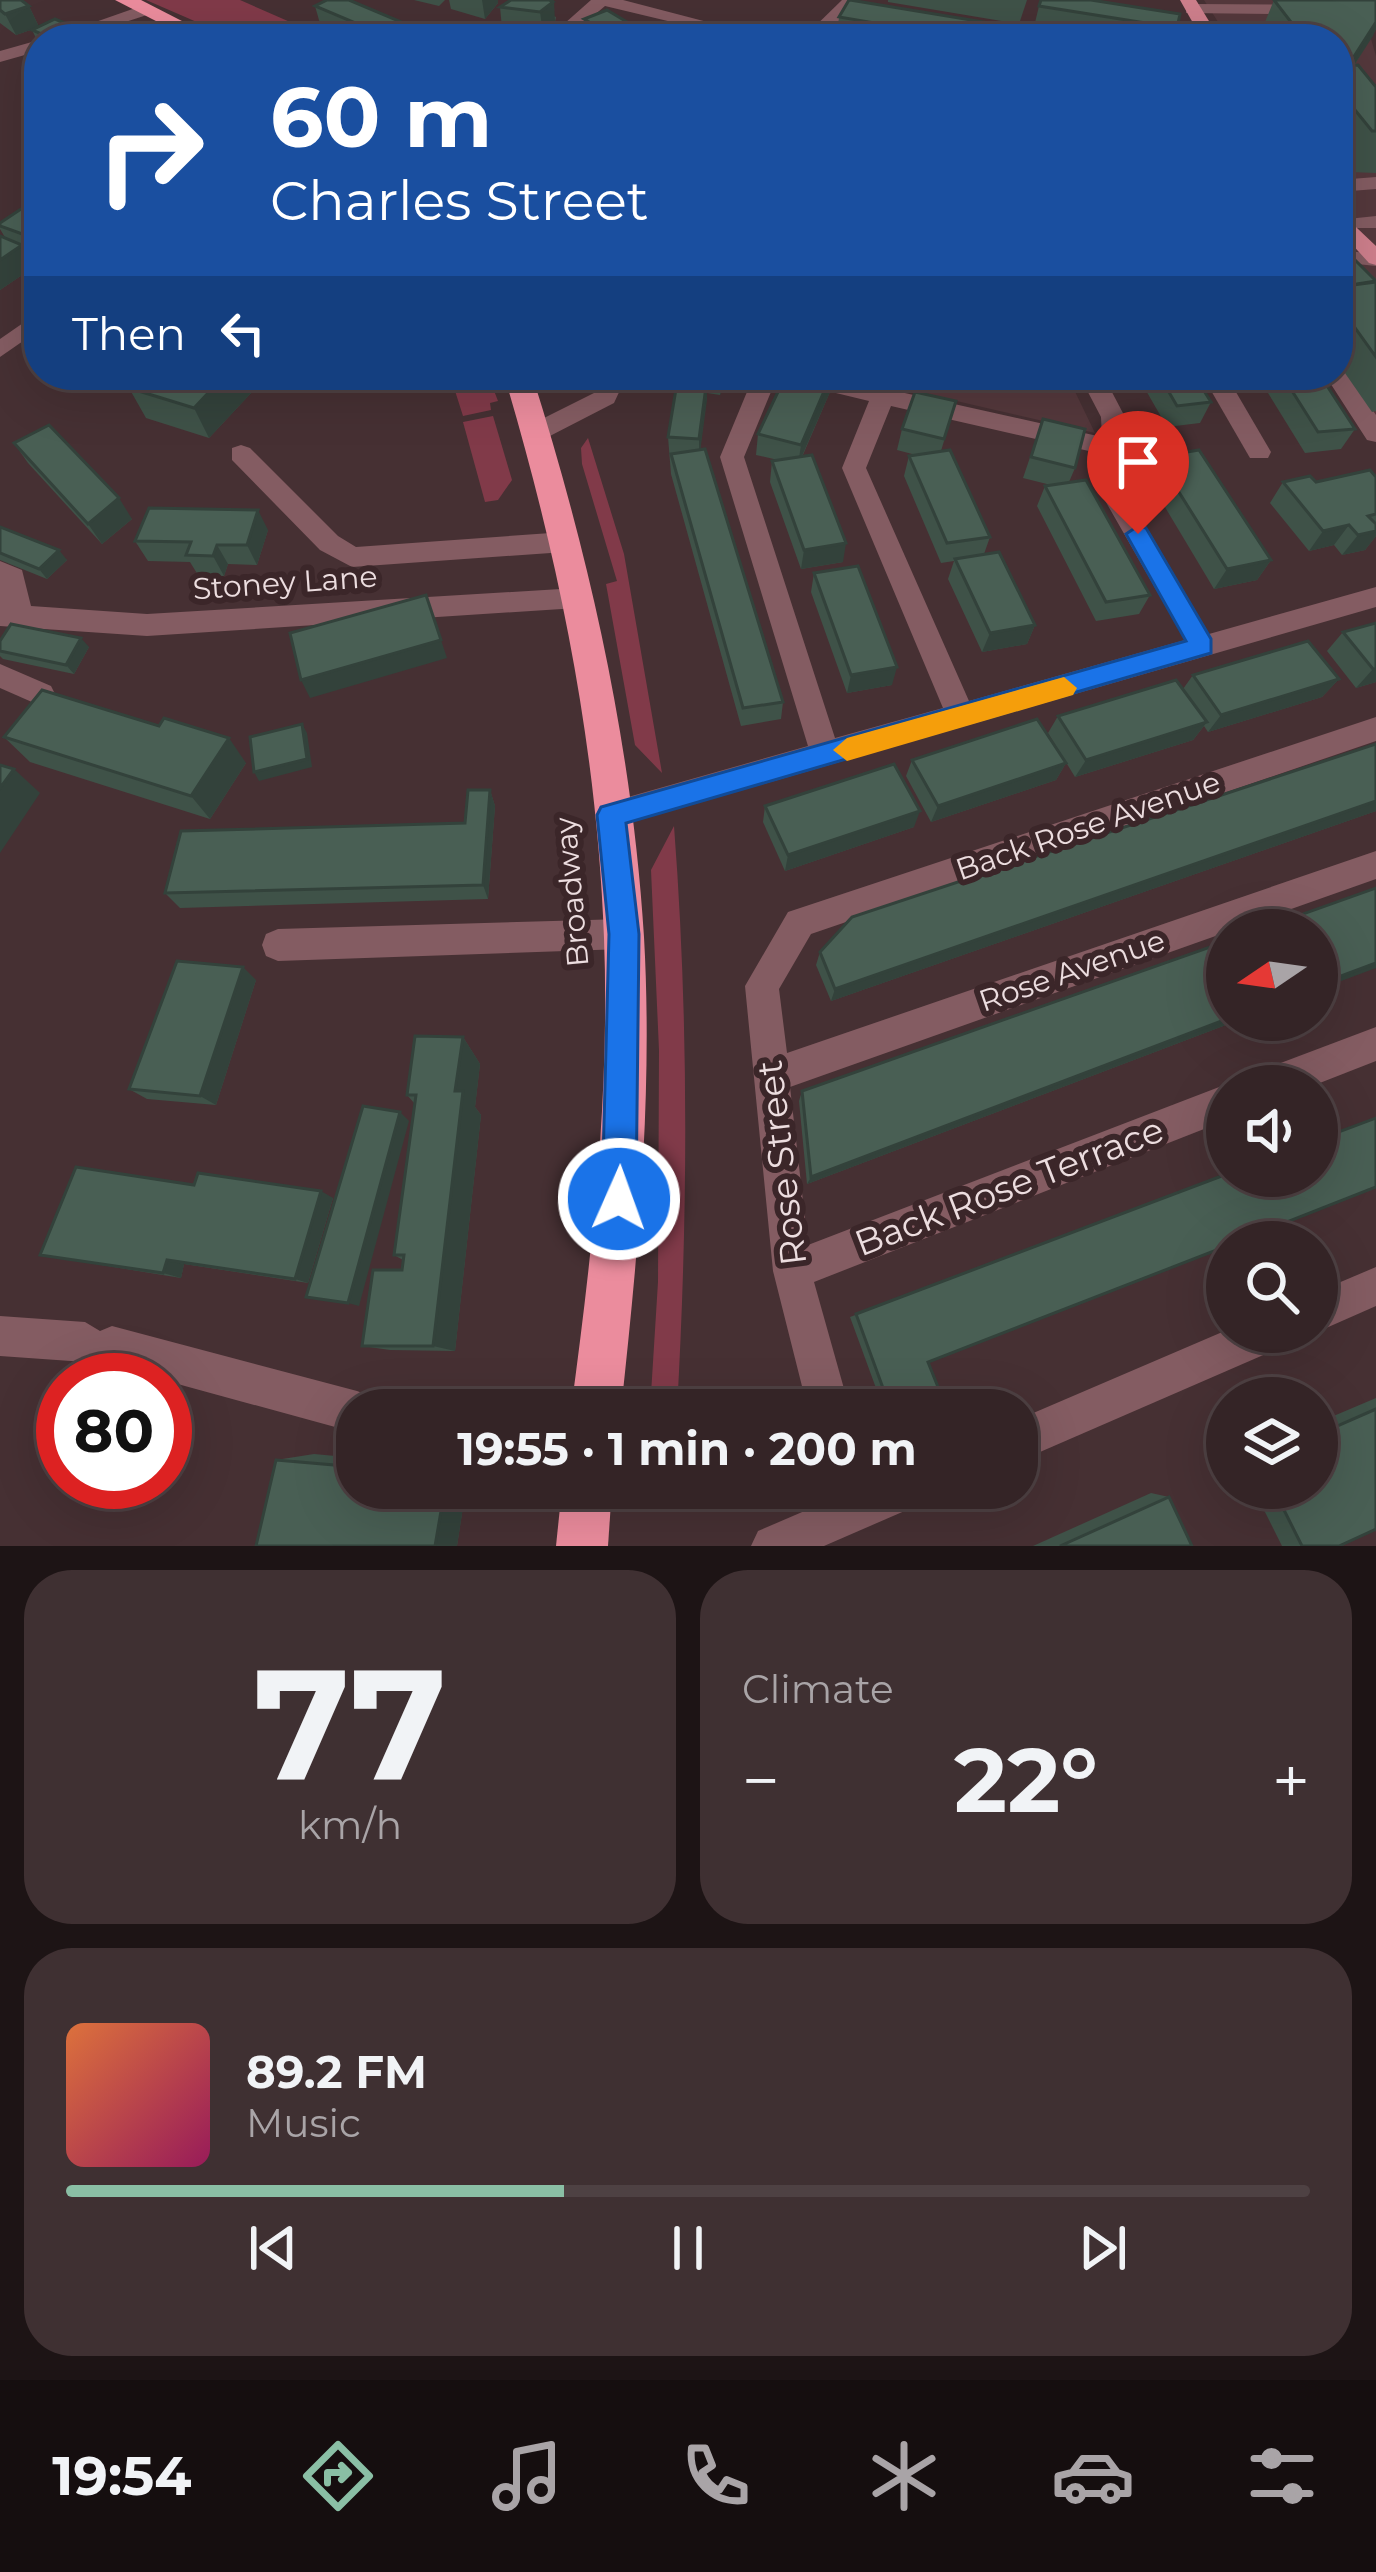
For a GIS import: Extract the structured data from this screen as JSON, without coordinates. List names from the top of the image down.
{
  "streets": {
    "highway": ["Broadway"],
    "street": [
      "Stoney Lane",
      "Back Rose Avenue",
      "Rose Avenue",
      "Rose Street",
      "Back Rose Terrace"
    ]
  },
  "crossings": [
    ["Stoney Lane", "Broadway"],
    ["Back Rose Avenue", "Rose Street"],
    ["Rose Avenue", "Rose Street"],
    ["Rose Street", "Back Rose Terrace"]
  ],
  "north": "left",
  "page": {
    "turn": ["60 m", "Charles Street"],
    "then": "Then",
    "limit": "80",
    "trip": "19:55 · 1 min · 200 m",
    "tile": [
      ["77", "km/h"],
      "Climate"
    ],
    "heat": ["−", "22°", "+"],
    "song": ["89.2 FM", "Music"],
    "tabs": "19:54"
  }
}
